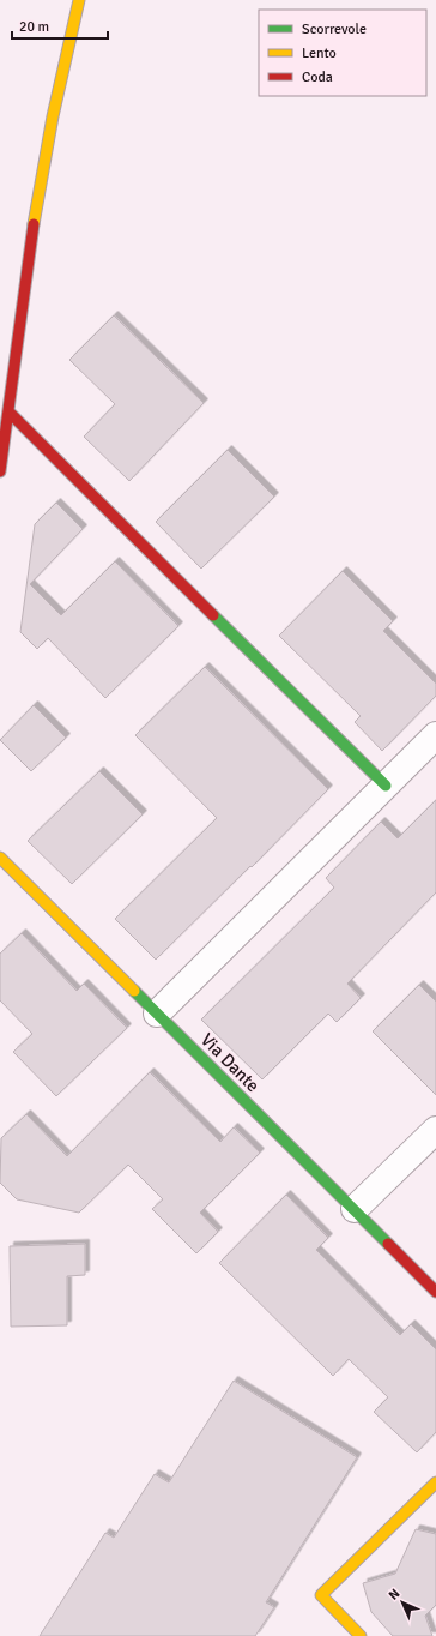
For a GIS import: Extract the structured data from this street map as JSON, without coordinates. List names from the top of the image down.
{
  "streets": {
    "street": ["Via Dante"]
  },
  "legend": ["Scorrevole", "Lento", "Coda"],
  "scale_bar": "20 m",
  "north": "top left"
}
